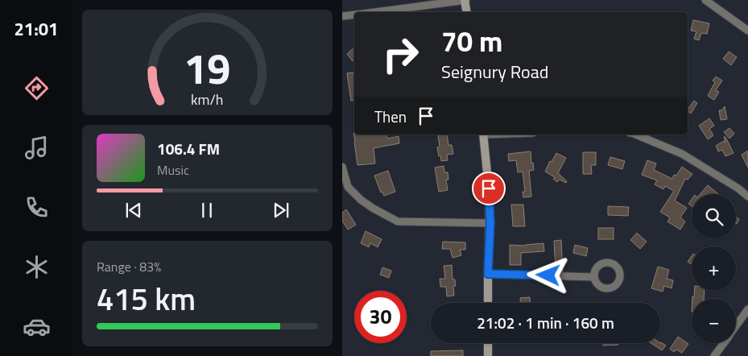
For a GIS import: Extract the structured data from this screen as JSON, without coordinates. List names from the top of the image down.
{
  "page": {
    "tabs": "21:01",
    "turn": ["70 m", "Seignury Road"],
    "then": "Then",
    "song": ["106.4 FM", "Music"],
    "map_buttons": ["+", "−"],
    "tile": ["Range · 83%", "415 km"],
    "limit": "30",
    "trip": "21:02 · 1 min · 160 m",
    "gauge": ["19", "km/h"]
  }
}
